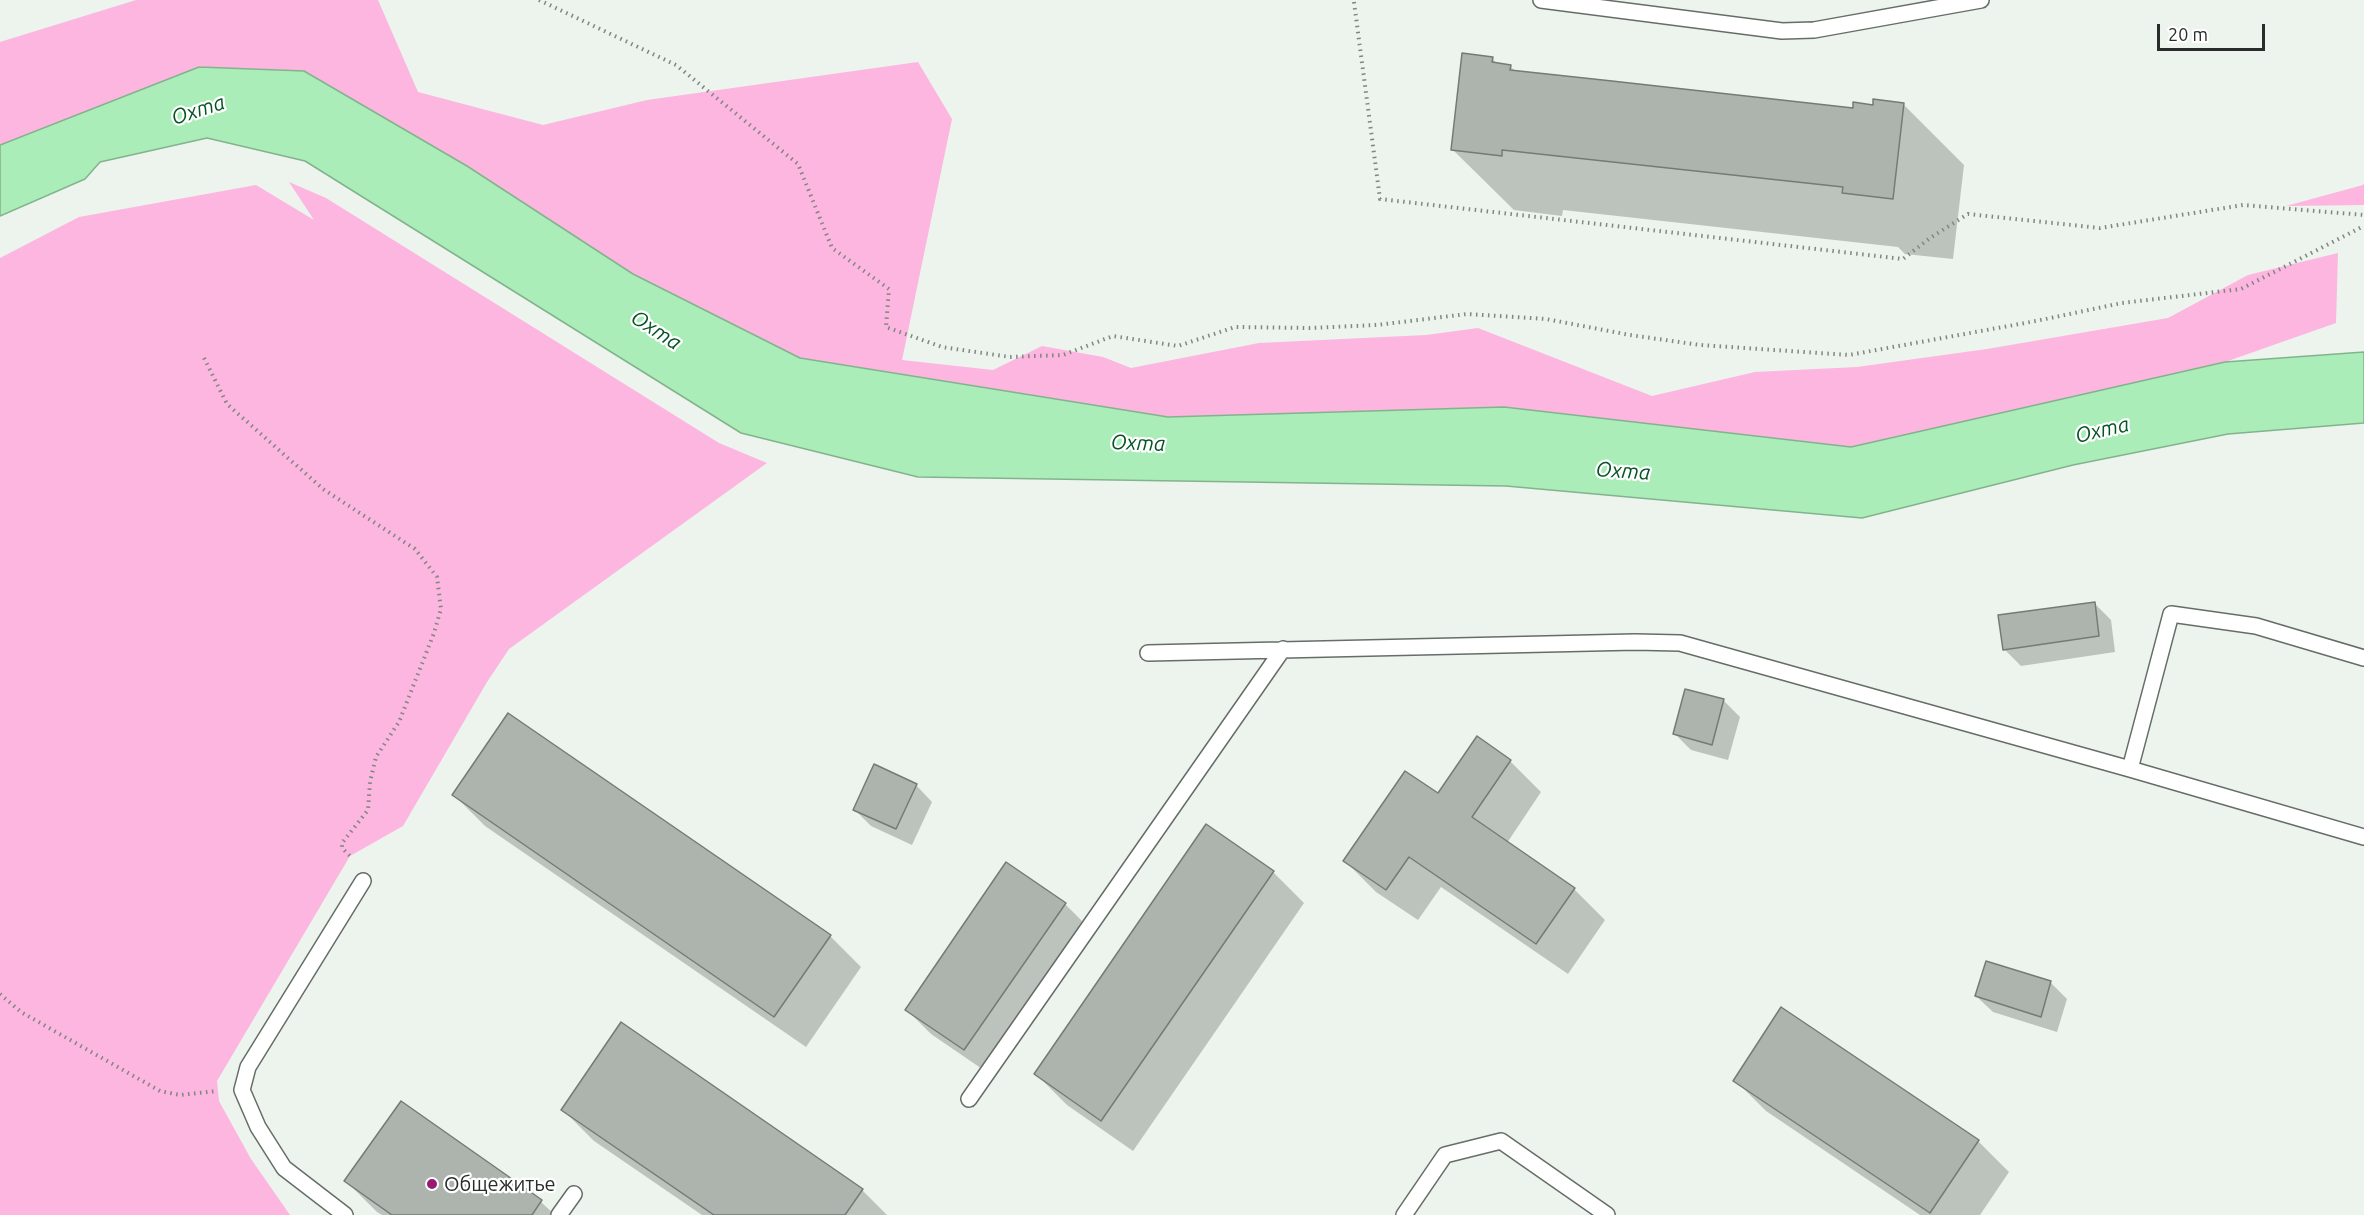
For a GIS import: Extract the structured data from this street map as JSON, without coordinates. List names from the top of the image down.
{
  "water": ["Охта"],
  "places": ["Общежитье"],
  "scale_bar": "20 m"
}
